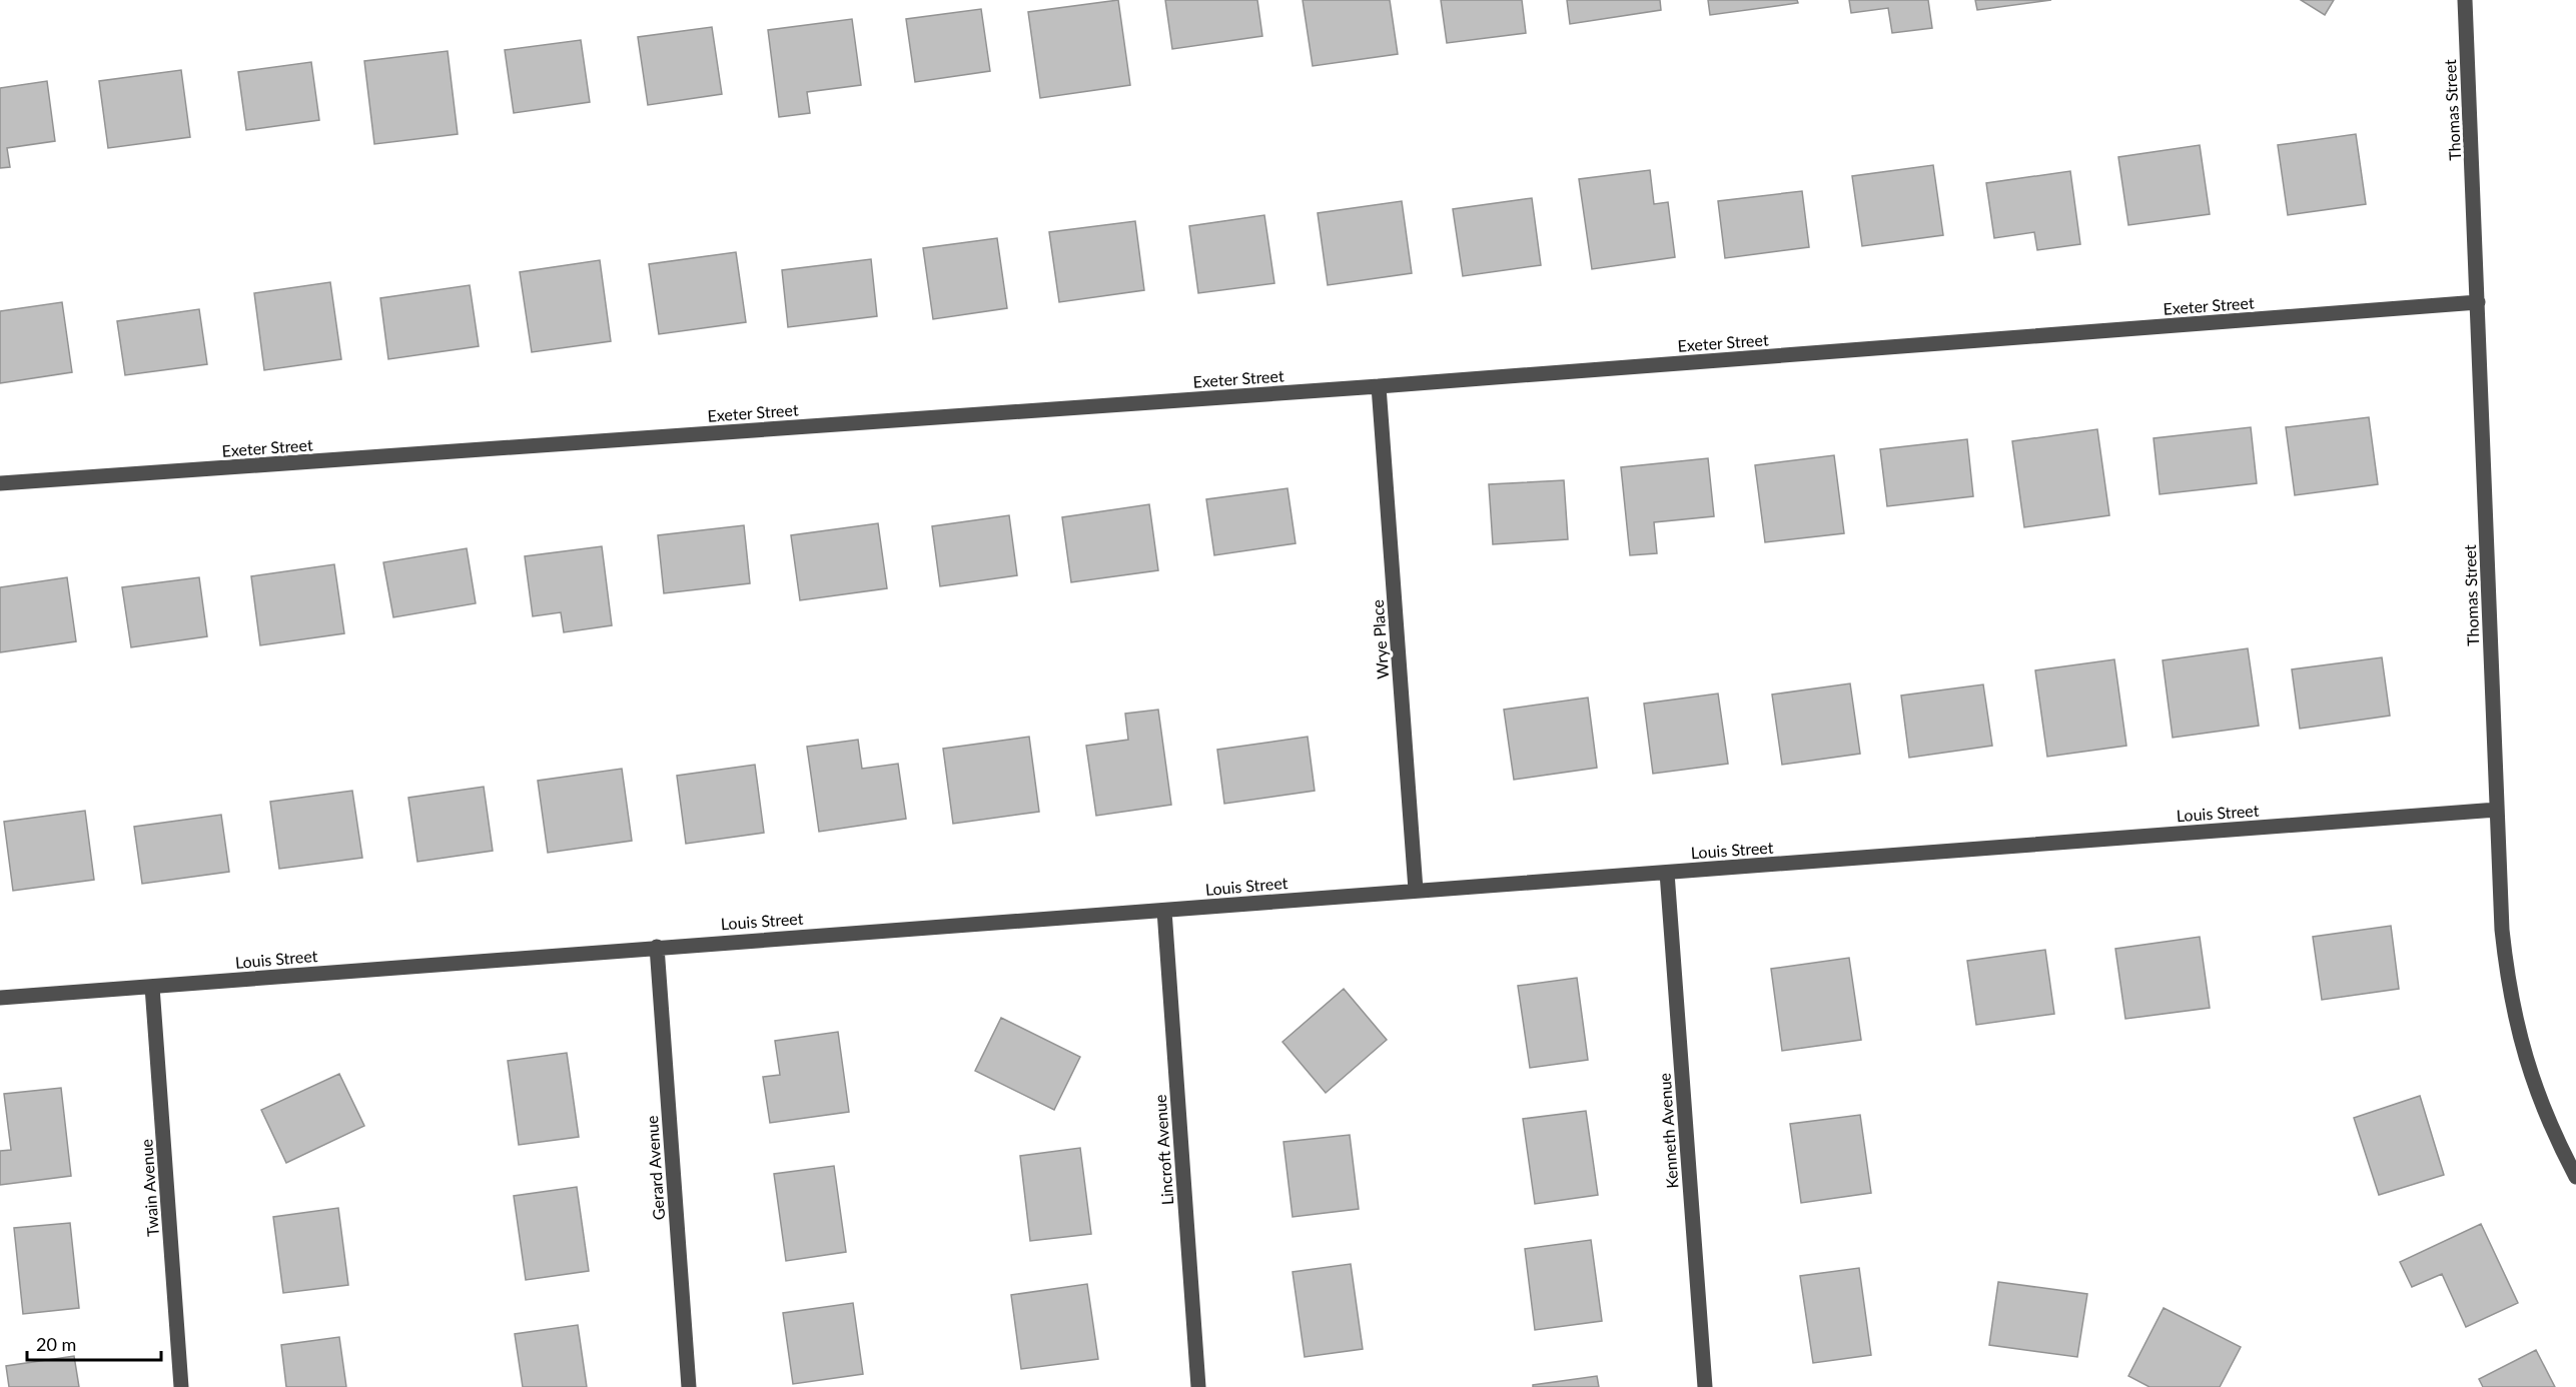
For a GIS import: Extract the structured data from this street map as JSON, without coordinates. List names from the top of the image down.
{
  "streets": {
    "street": [
      "Thomas Street",
      "Exeter Street",
      "Wrye Place",
      "Louis Street",
      "Kenneth Avenue",
      "Lincroft Avenue",
      "Gerard Avenue",
      "Twain Avenue"
    ]
  },
  "crossings": [
    ["Thomas Street", "Exeter Street"],
    ["Thomas Street", "Louis Street"],
    ["Exeter Street", "Wrye Place"],
    ["Wrye Place", "Louis Street"],
    ["Louis Street", "Kenneth Avenue"],
    ["Louis Street", "Lincroft Avenue"],
    ["Louis Street", "Gerard Avenue"],
    ["Louis Street", "Twain Avenue"]
  ],
  "scale_bar": "20 m"
}
